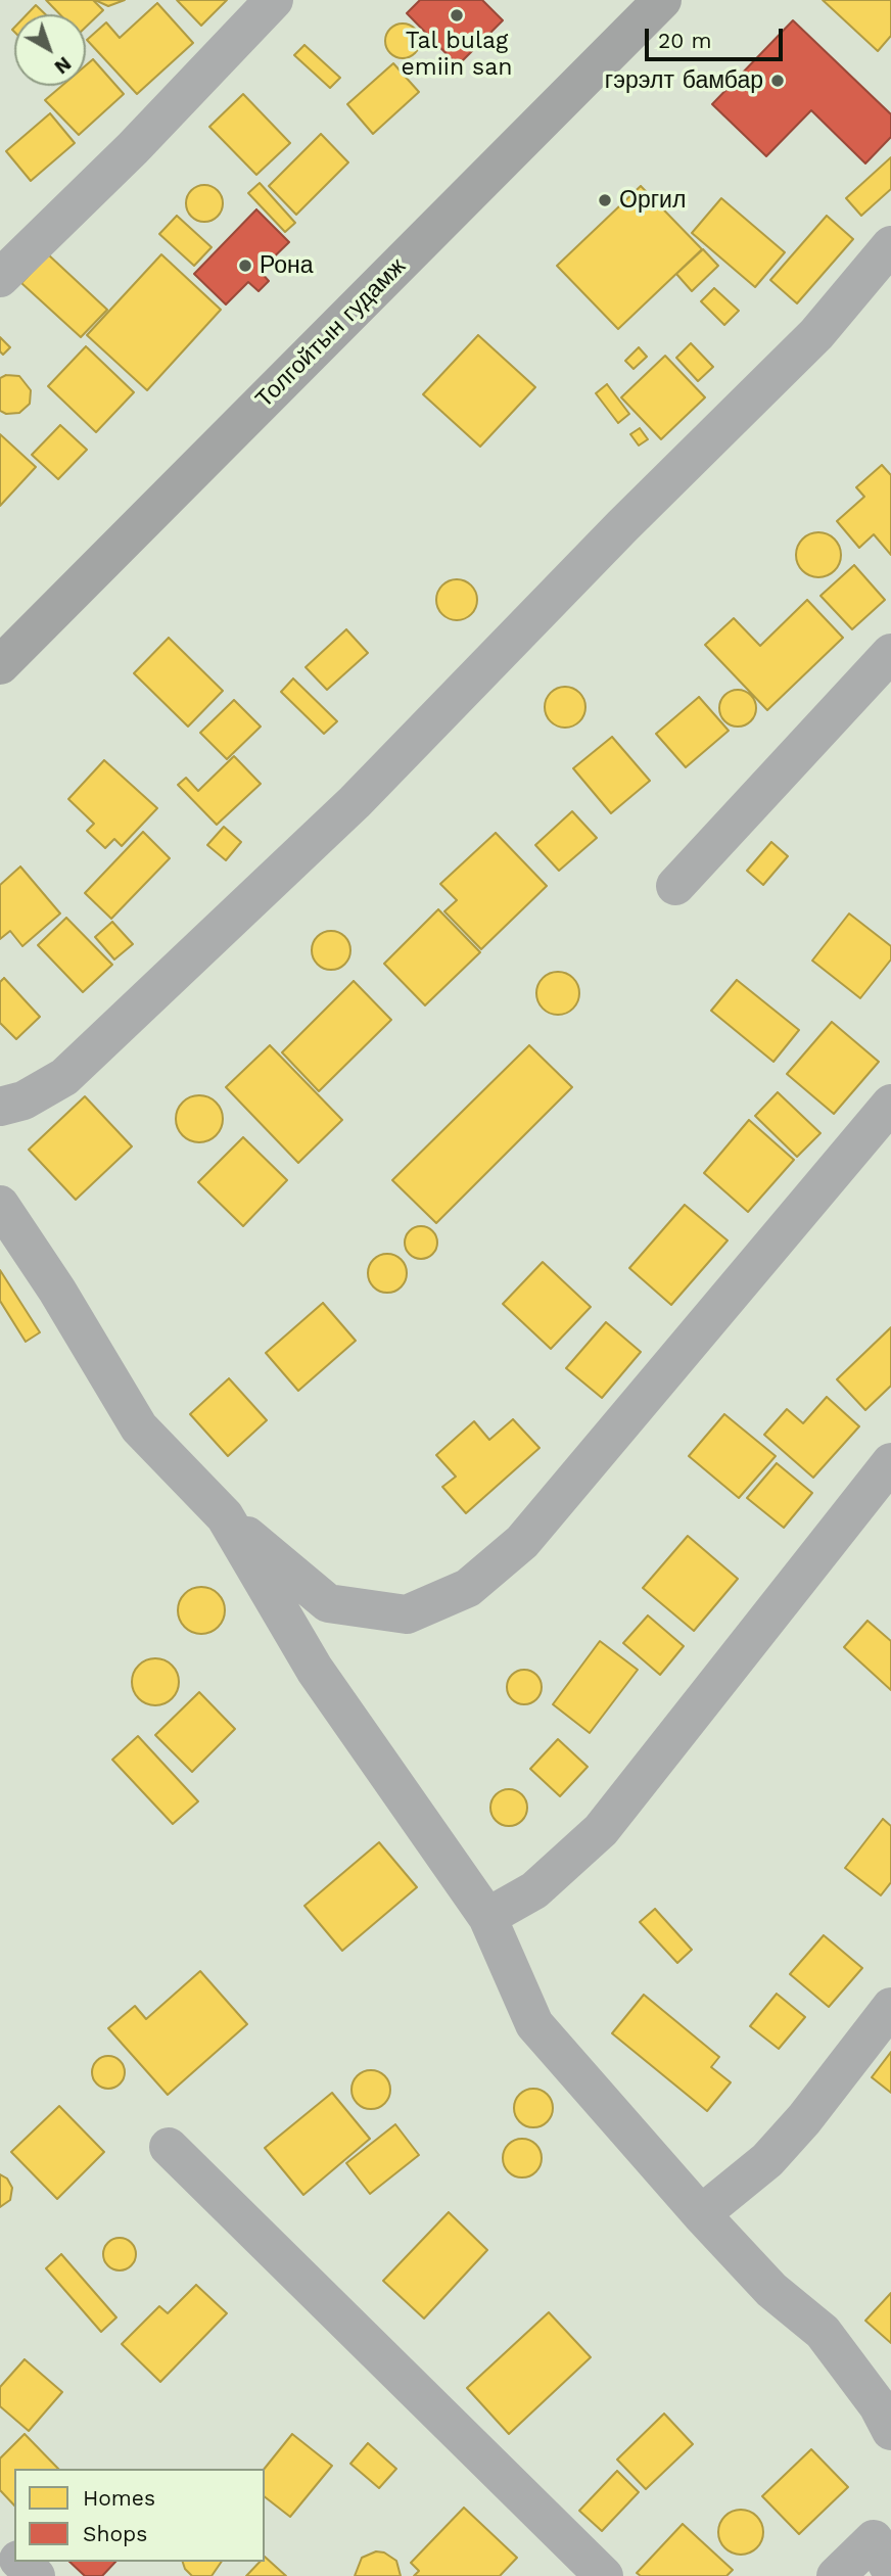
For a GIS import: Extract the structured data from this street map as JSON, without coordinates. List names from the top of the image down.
{
  "streets": {
    "main road": ["Толгойтын гудамж"]
  },
  "places": [
    "Tal bulag emiin san",
    "гэрэлт бамбар",
    "Оргил",
    "Рона"
  ],
  "legend": ["Homes", "Shops"],
  "scale_bar": "20 m",
  "north": "bottom right"
}
